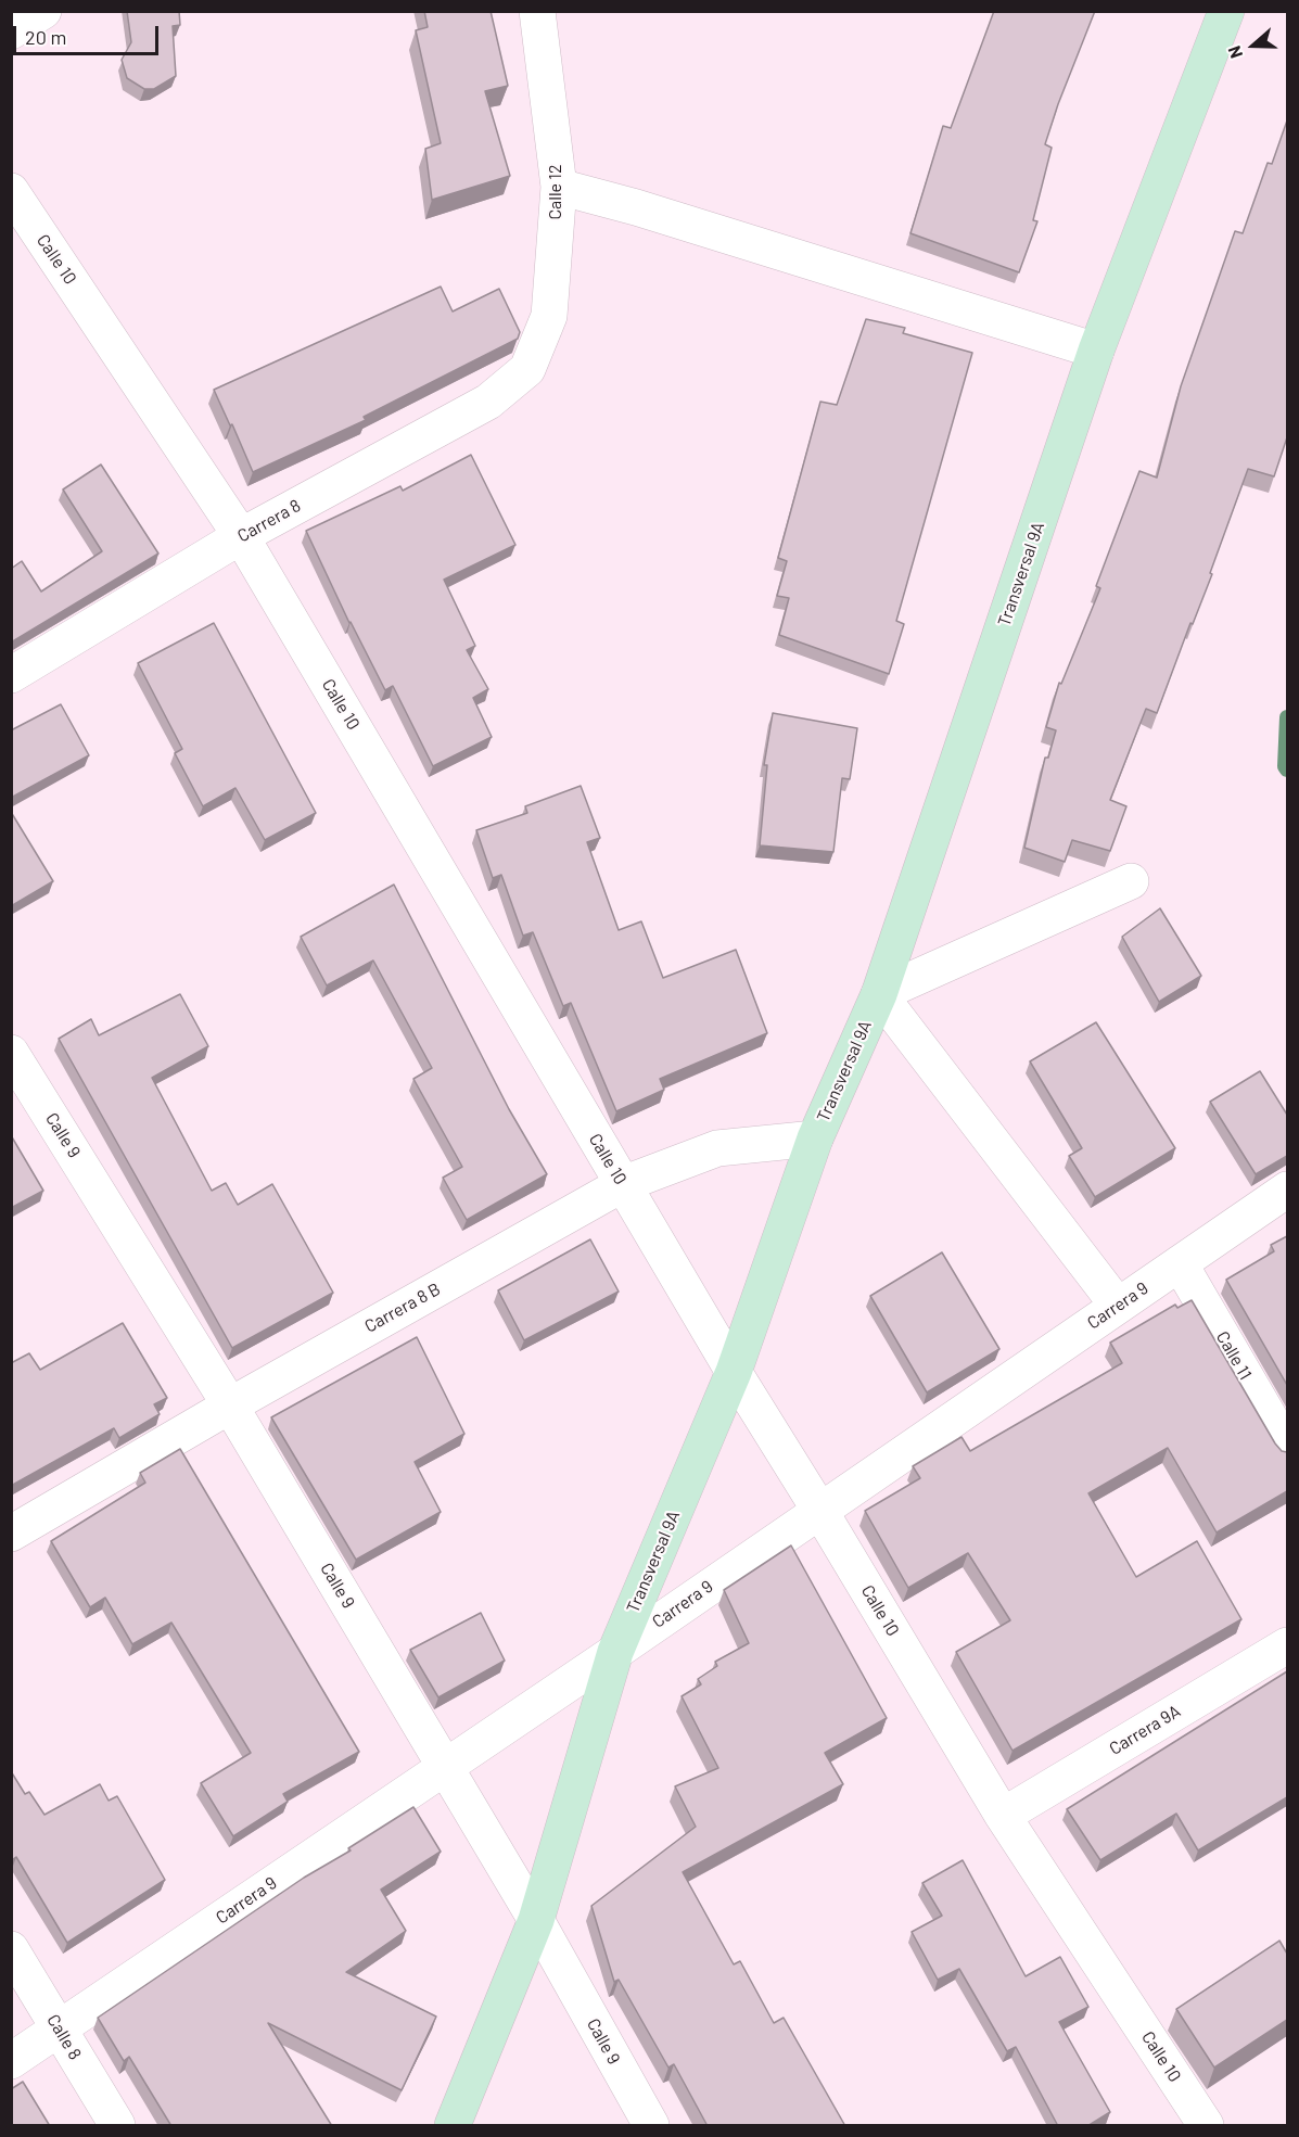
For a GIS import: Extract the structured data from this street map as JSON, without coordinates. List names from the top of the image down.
{
  "streets": {
    "main road": ["Transversal 9A"],
    "street": [
      "Calle 12",
      "Calle 10",
      "Carrera 8",
      "Calle 9",
      "Carrera 9",
      "Carrera 8 B",
      "Calle 11",
      "Carrera 9A",
      "Calle 8"
    ]
  },
  "crossings": [
    ["Calle 12", "Carrera 8"],
    ["Calle 10", "Carrera 8"],
    ["Calle 10", "Transversal 9A"],
    ["Calle 10", "Carrera 9"],
    ["Calle 10", "Carrera 8 B"],
    ["Calle 10", "Carrera 9A"],
    ["Transversal 9A", "Calle 9"],
    ["Transversal 9A", "Carrera 9"],
    ["Transversal 9A", "Carrera 8 B"],
    ["Calle 9", "Carrera 9"],
    ["Calle 9", "Carrera 8 B"],
    ["Carrera 9", "Calle 11"],
    ["Carrera 9", "Calle 8"]
  ],
  "scale_bar": "20 m",
  "north": "left"
}
